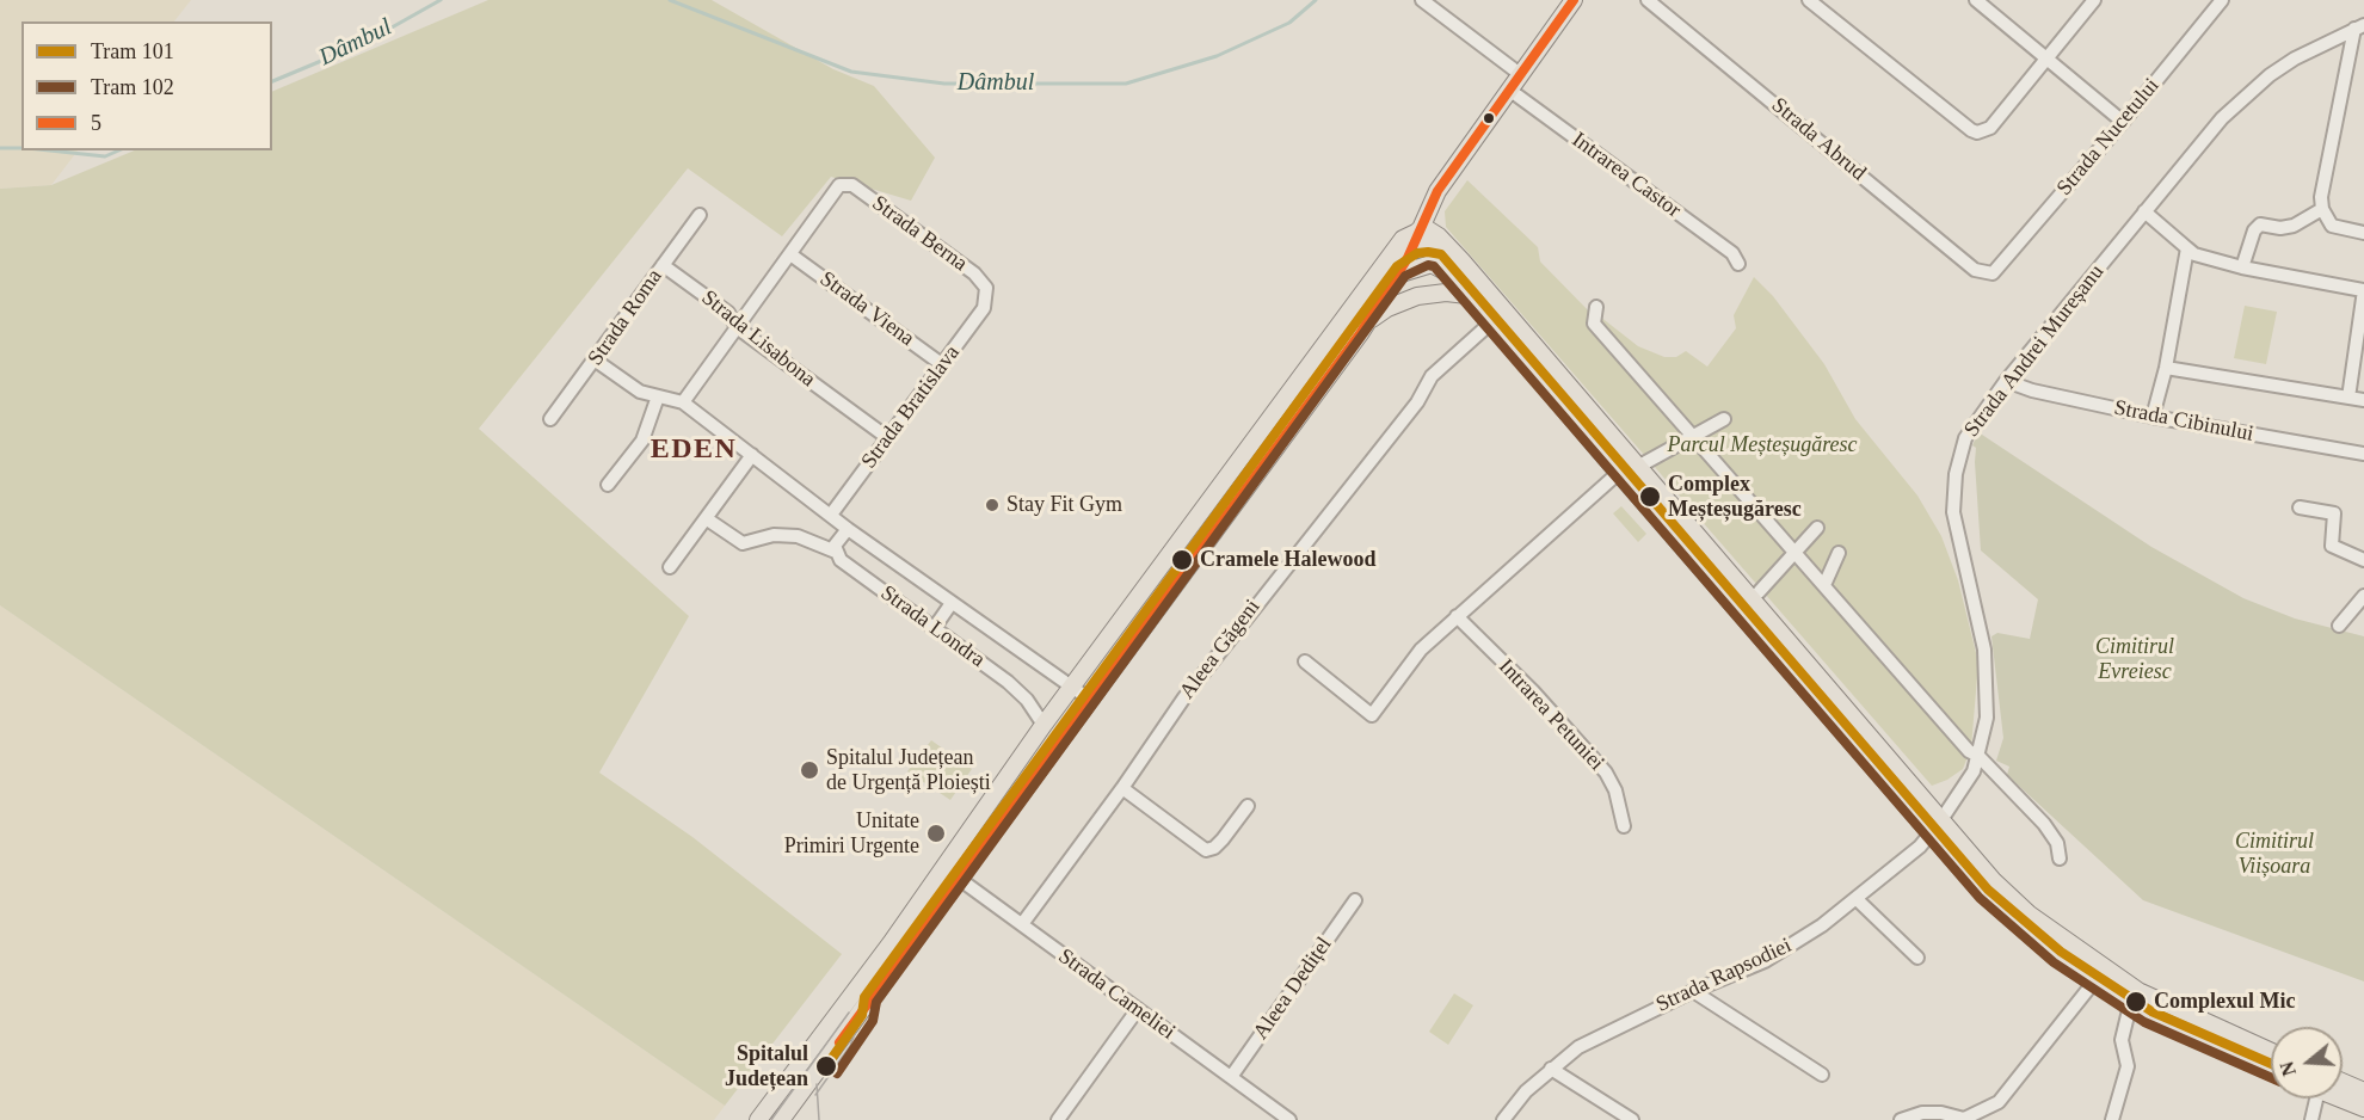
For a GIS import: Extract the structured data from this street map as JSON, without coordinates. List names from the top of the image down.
{
  "streets": {
    "street": [
      "Strada Nucetului",
      "Strada Abrud",
      "Intrarea Castor",
      "Strada Berna",
      "Strada Viena",
      "Strada Roma",
      "Strada Lisabona",
      "Strada Andrei Mureșanu",
      "Strada Bratislava",
      "Strada Cibinului",
      "Strada Londra",
      "Aleea Găgeni",
      "Intrarea Petuniei",
      "Strada Rapsodiei",
      "Aleea Dedițel",
      "Strada Cameliei"
    ]
  },
  "crossings": [
    ["Strada Nucetului", "Strada Abrud"],
    ["Strada Berna", "Strada Viena"],
    ["Strada Berna", "Strada Bratislava"],
    ["Strada Viena", "Strada Bratislava"],
    ["Strada Roma", "Strada Lisabona"],
    ["Strada Roma", "Strada Londra"],
    ["Strada Lisabona", "Strada Bratislava"],
    ["Strada Andrei Mureșanu", "Strada Cibinului"],
    ["Strada Andrei Mureșanu", "Strada Rapsodiei"],
    ["Strada Bratislava", "Strada Londra"],
    ["Aleea Găgeni", "Strada Cameliei"],
    ["Aleea Dedițel", "Strada Cameliei"]
  ],
  "districts": ["EDEN"],
  "water": ["Dâmbul"],
  "parks": ["Parcul Meșteșugăresc", "Cimitirul Evreiesc", "Cimitirul Viișoara"],
  "places": [
    "Complex Meșteșugăresc",
    "Stay Fit Gym",
    "Cramele Halewood",
    "Spitalul Județean de Urgență Ploiești",
    "Unitate Primiri Urgente",
    "Complexul Mic",
    "Spitalul Județean"
  ],
  "lines": ["transit line 5", "tram line 101", "tram line 102"],
  "legend": ["Tram 101", "Tram 102", "5"],
  "north": "left"
}
